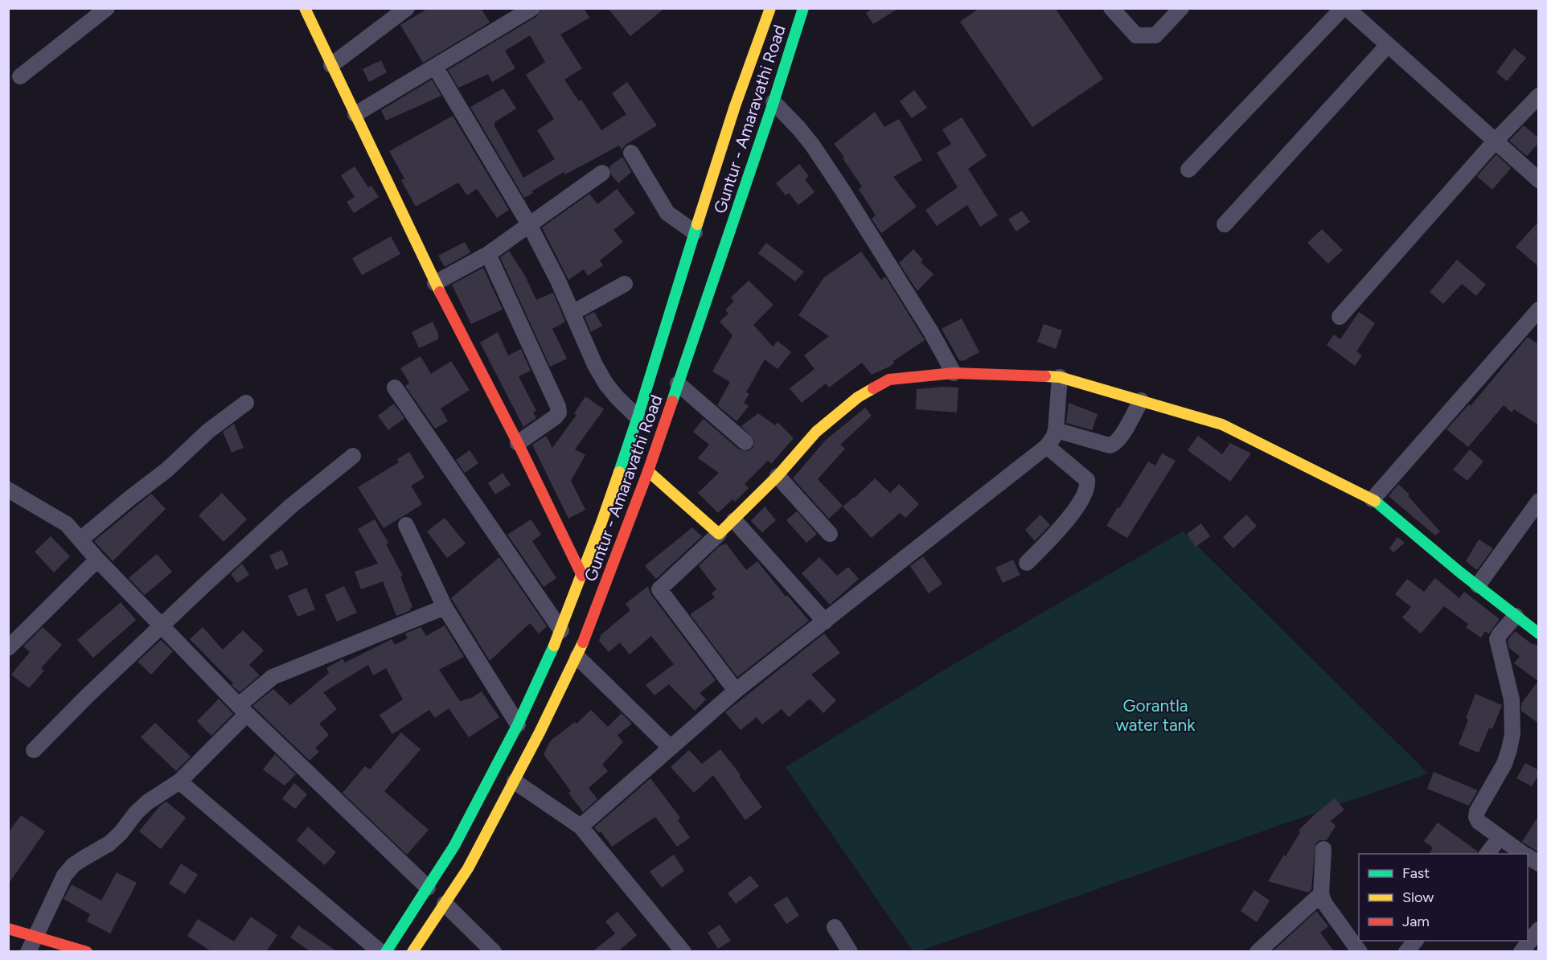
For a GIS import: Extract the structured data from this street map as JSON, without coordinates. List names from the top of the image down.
{
  "streets": {
    "main road": ["Guntur - Amaravathi Road"]
  },
  "parks": ["Gorantla water tank"],
  "legend": ["Fast", "Slow", "Jam"]
}
